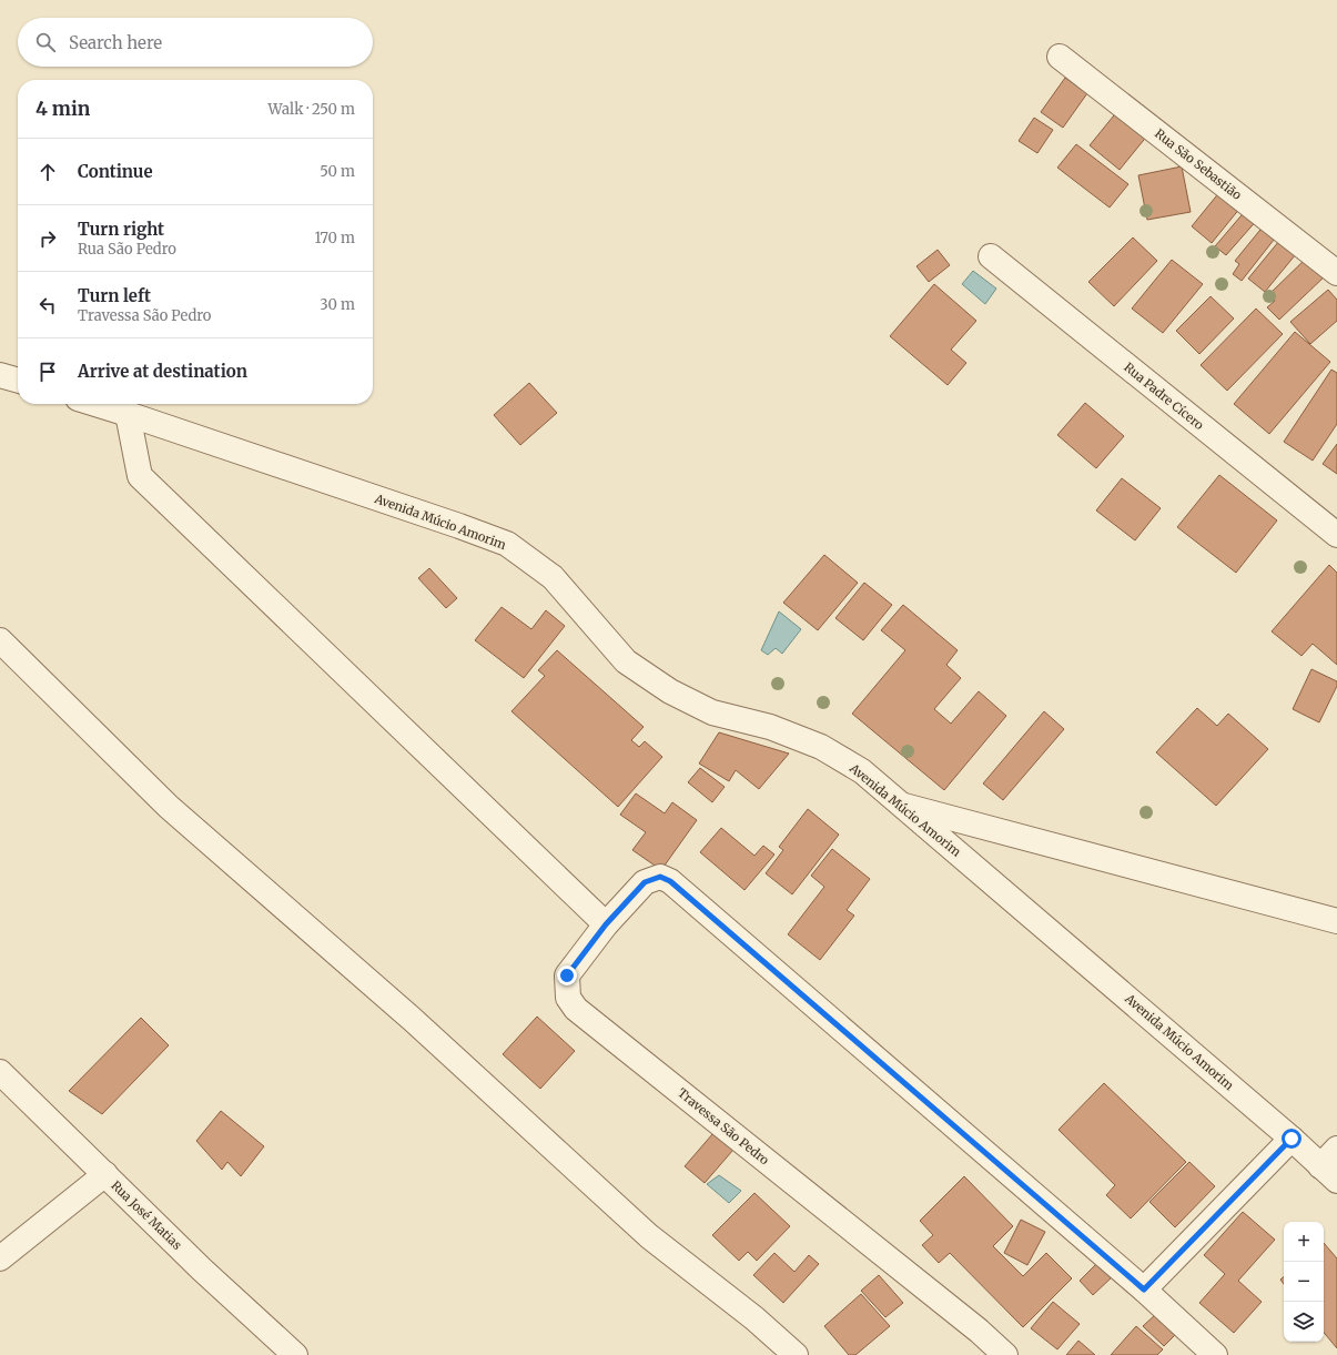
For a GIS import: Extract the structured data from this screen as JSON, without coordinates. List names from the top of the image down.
{
  "streets": {
    "street": [
      "Rua São Sebastião",
      "Rua Padre Cícero",
      "Avenida Múcio Amorim",
      "Travessa São Pedro",
      "Rua José Matias"
    ]
  },
  "page": {
    "search": "Search here",
    "heading": ["4 min", "Walk · 250 m"],
    "list": [
      ["Continue", "50 m"],
      ["Turn right", "Rua São Pedro", "170 m"],
      ["Turn left", "Travessa São Pedro", "30 m"],
      "Arrive at destination"
    ],
    "map_buttons": ["+", "−"]
  }
}
